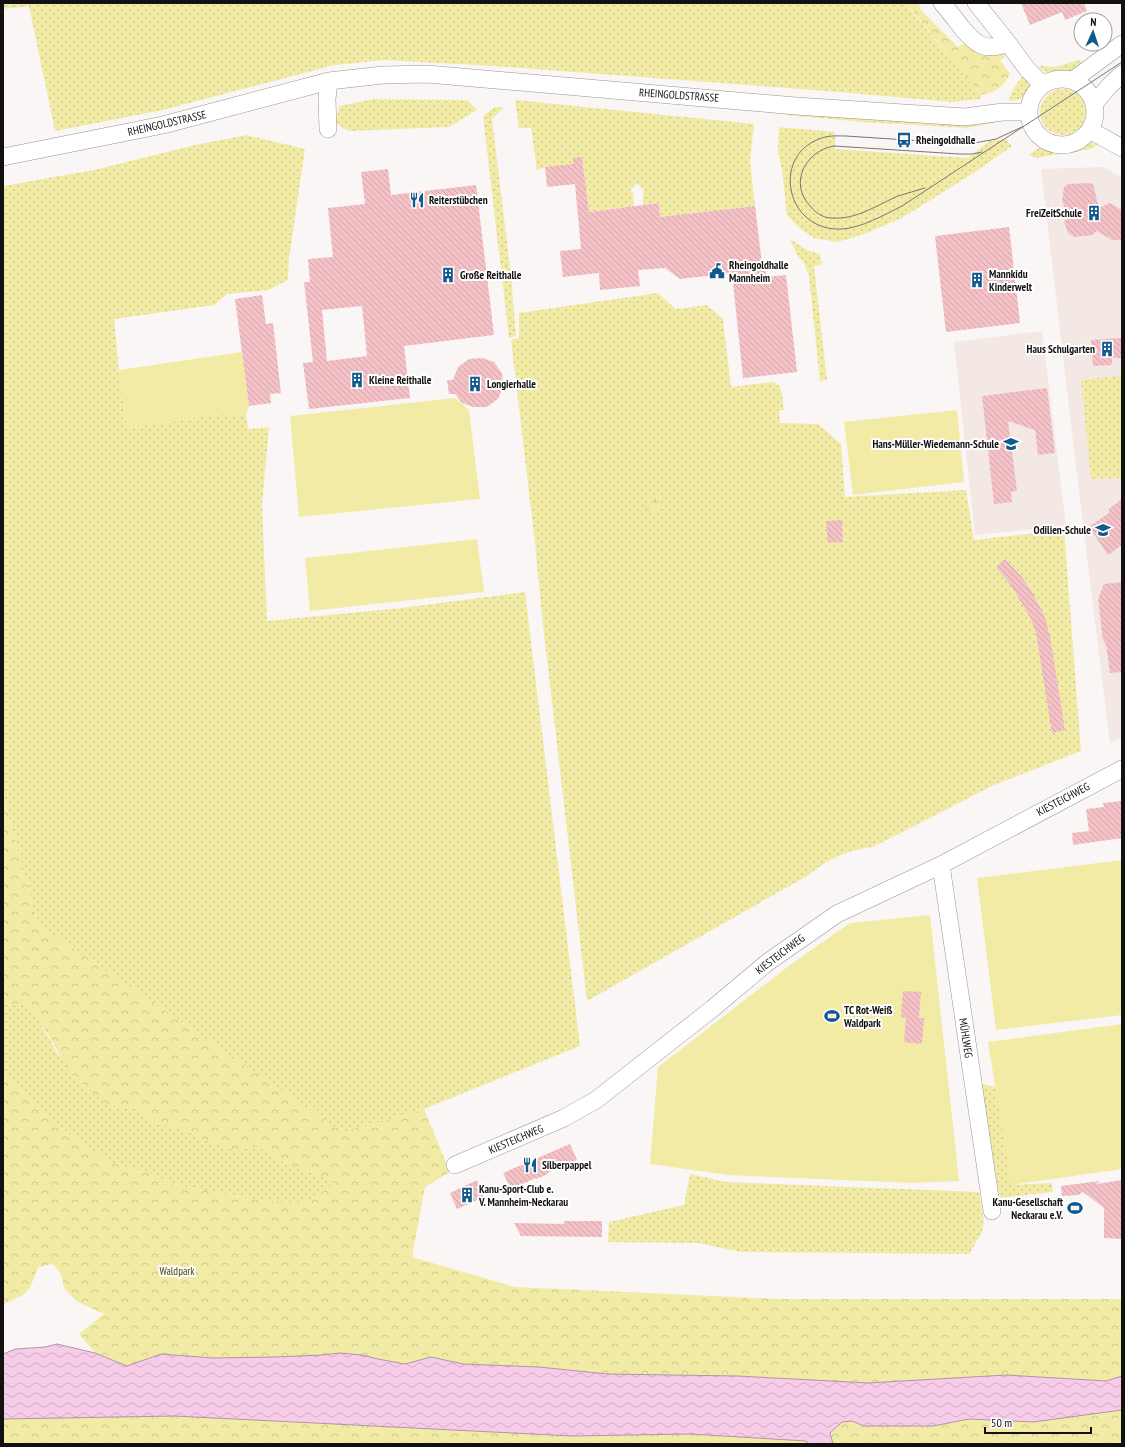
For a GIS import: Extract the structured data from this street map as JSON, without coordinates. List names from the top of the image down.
{
  "streets": {
    "street": ["RHEINGOLDSTRASSE", "KIESTEICHWEG", "MÜHLWEG"]
  },
  "crossings": [
    ["KIESTEICHWEG", "MÜHLWEG"]
  ],
  "parks": ["Waldpark"],
  "places": {
    "bus stop": ["Rheingoldhalle"],
    "restaurant": ["Reiterstübchen", "Silberpappel"],
    "building": [
      "FreiZeitSchule",
      "Große Reithalle",
      "Mannkidu Kinderwelt",
      "Haus Schulgarten",
      "Kleine Reithalle",
      "Longierhalle",
      "Kanu-Sport-Club e. V. Mannheim-Neckarau"
    ],
    "public building": ["Rheingoldhalle Mannheim"],
    "school or university": ["Hans-Müller-Wiedemann-Schule", "Odilien-Schule"],
    "sports": ["TC Rot-Weiß Waldpark", "Kanu-Gesellschaft Neckarau e.V."]
  },
  "scale_bar": "50 m",
  "north": "top"
}
